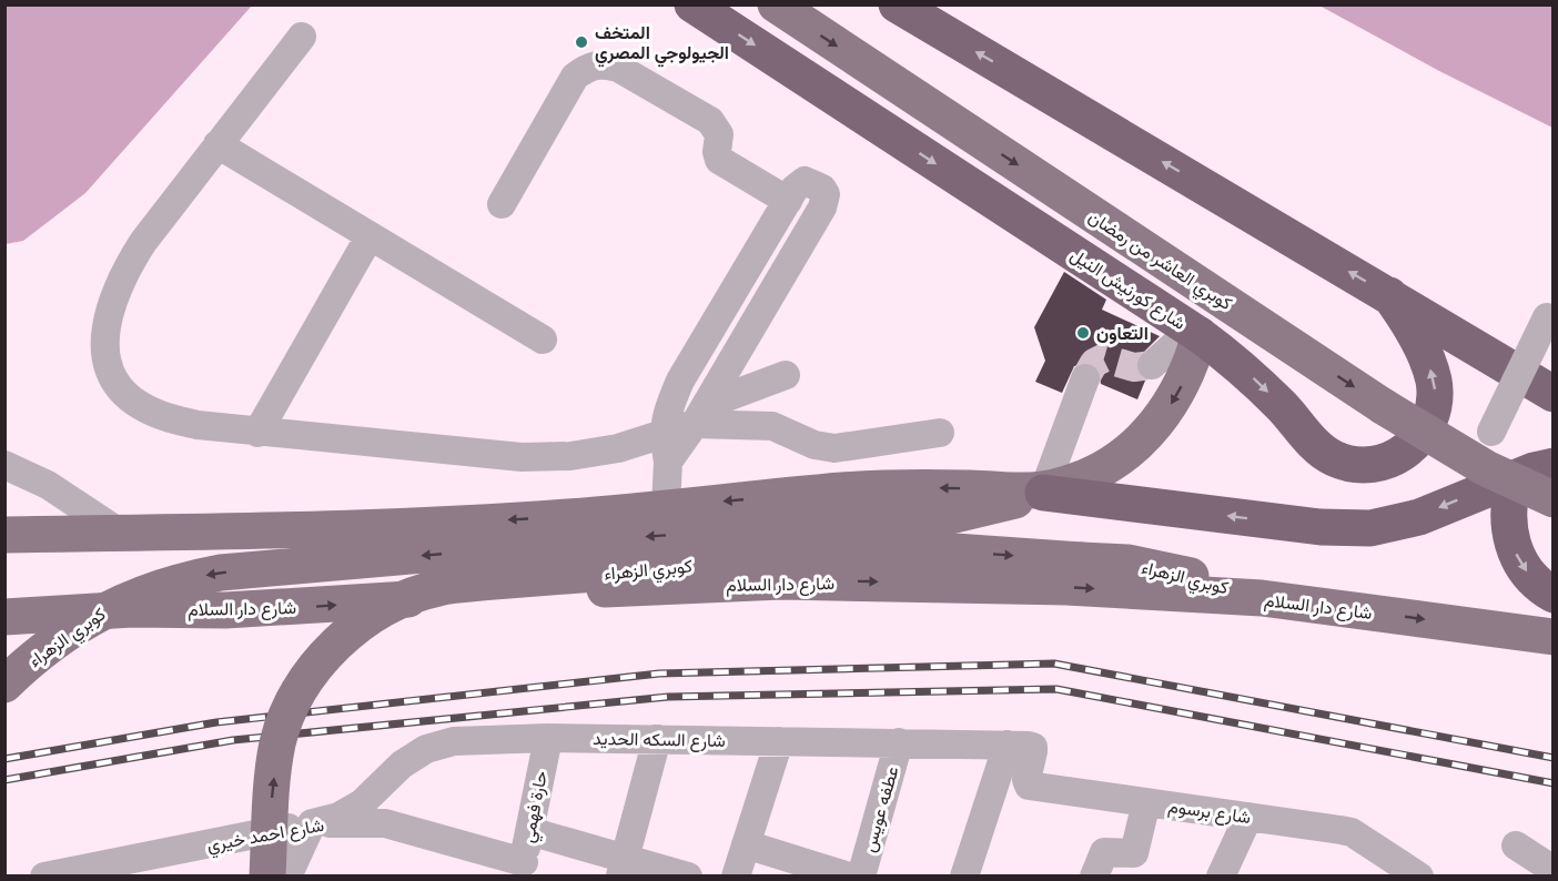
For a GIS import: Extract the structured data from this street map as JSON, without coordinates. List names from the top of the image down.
{
  "streets": {
    "highway": ["شارع كورنيش النيل"],
    "main road": ["كوبري العاشر من رمضان", "كوبري الزهراء", "شارع دار السلام"],
    "street": [
      "شارع السكه الحديد",
      "حارة فهمي",
      "عطفه عويس",
      "شارع برسوم",
      "شارع احمد خيري"
    ]
  },
  "crossings": [
    ["كوبري الزهراء", "شارع دار السلام"],
    ["شارع السكه الحديد", "حارة فهمي"],
    ["شارع السكه الحديد", "عطفه عويس"],
    ["شارع السكه الحديد", "شارع برسوم"],
    ["شارع السكه الحديد", "شارع احمد خيري"],
    ["حارة فهمي", "شارع احمد خيري"]
  ],
  "one_way": ["كوبري العاشر من رمضان"],
  "places": ["المتخف الجيولوجي المصري", "التعاون"]
}
